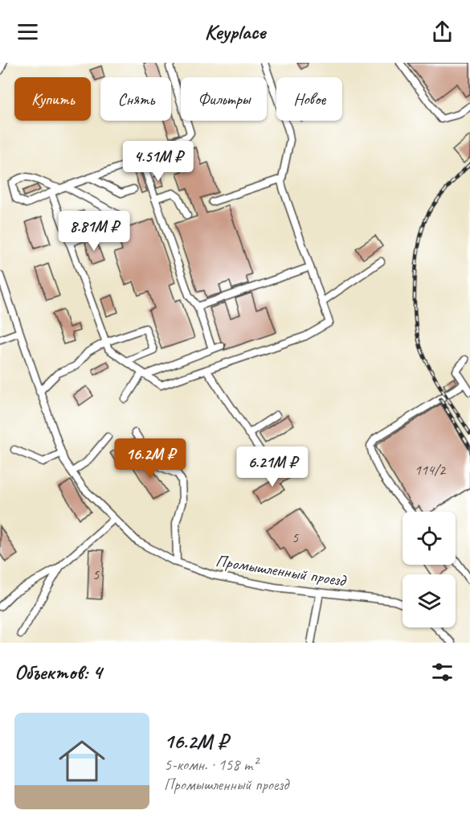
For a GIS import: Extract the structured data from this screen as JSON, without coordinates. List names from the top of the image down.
{
  "streets": {
    "street": ["Промышленный проезд"]
  },
  "house_numbers": ["114/2", "5", "5"],
  "page": {
    "header": "Keyplace",
    "chip": [
      "Купить",
      "Снять",
      "Фильтры",
      "Новое"
    ],
    "price": [
      "4.51M ₽",
      "8.81M ₽",
      "16.2M ₽",
      "6.21M ₽"
    ],
    "heading": "Объектов: 4",
    "list": [
      {
        "name": "16.2M ₽",
        "note": "5-комн. · 158 m² · Промышленный проезд"
      }
    ]
  }
}
